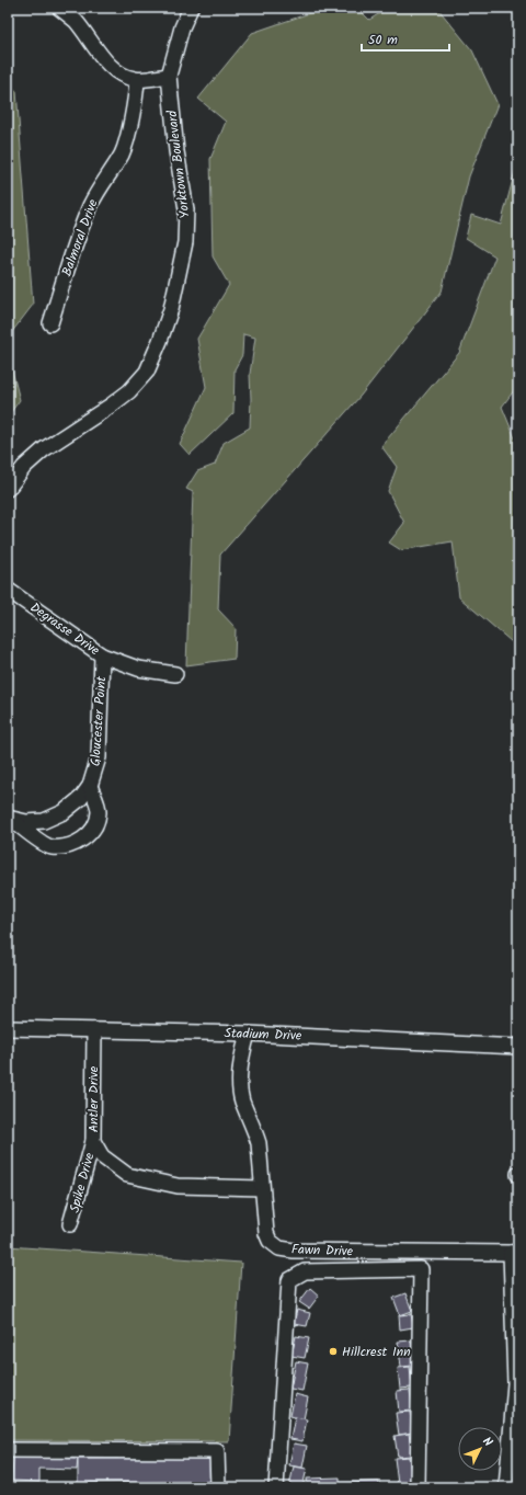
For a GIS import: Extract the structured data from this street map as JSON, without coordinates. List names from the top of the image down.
{
  "streets": {
    "street": [
      "Yorktown Boulevard",
      "Balmoral Drive",
      "Degrasse Drive",
      "Gloucester Point",
      "Stadium Drive",
      "Antler Drive",
      "Spike Drive",
      "Fawn Drive"
    ]
  },
  "crossings": [
    ["Degrasse Drive", "Gloucester Point"],
    ["Stadium Drive", "Antler Drive"],
    ["Stadium Drive", "Fawn Drive"],
    ["Antler Drive", "Spike Drive"],
    ["Antler Drive", "Fawn Drive"]
  ],
  "places": ["Hillcrest Inn"],
  "scale_bar": "50 m",
  "north": "top right"
}
